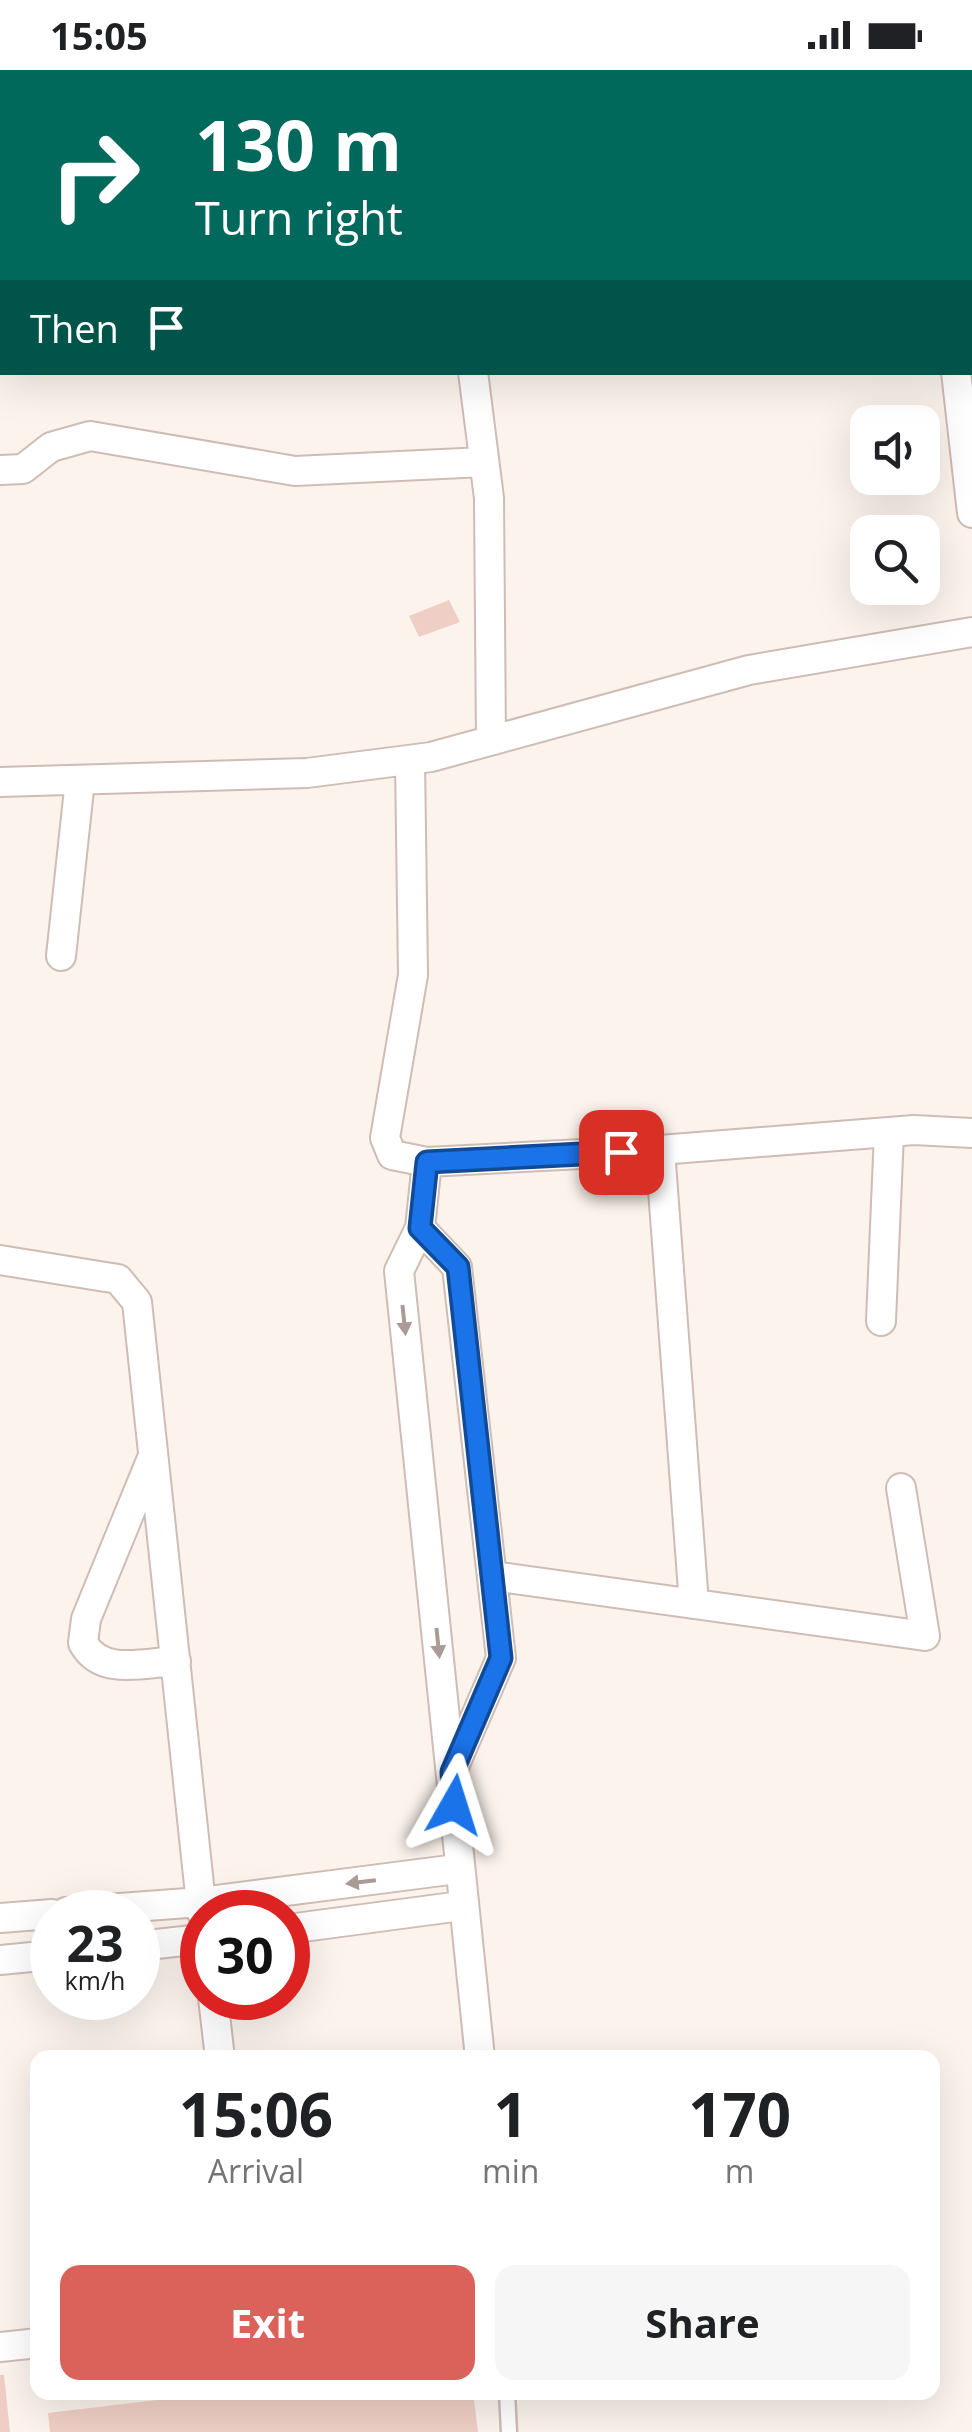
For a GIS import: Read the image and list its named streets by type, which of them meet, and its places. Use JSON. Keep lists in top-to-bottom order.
{
  "page": {
    "status": "15:05",
    "turn": ["130 m", "Turn right"],
    "then": "Then",
    "speed": "23 km/h",
    "limit": "30",
    "eta": [
      "15:06",
      "Arrival",
      "1",
      "min",
      "170",
      "m"
    ],
    "buttons": ["Exit", "Share"]
  }
}
